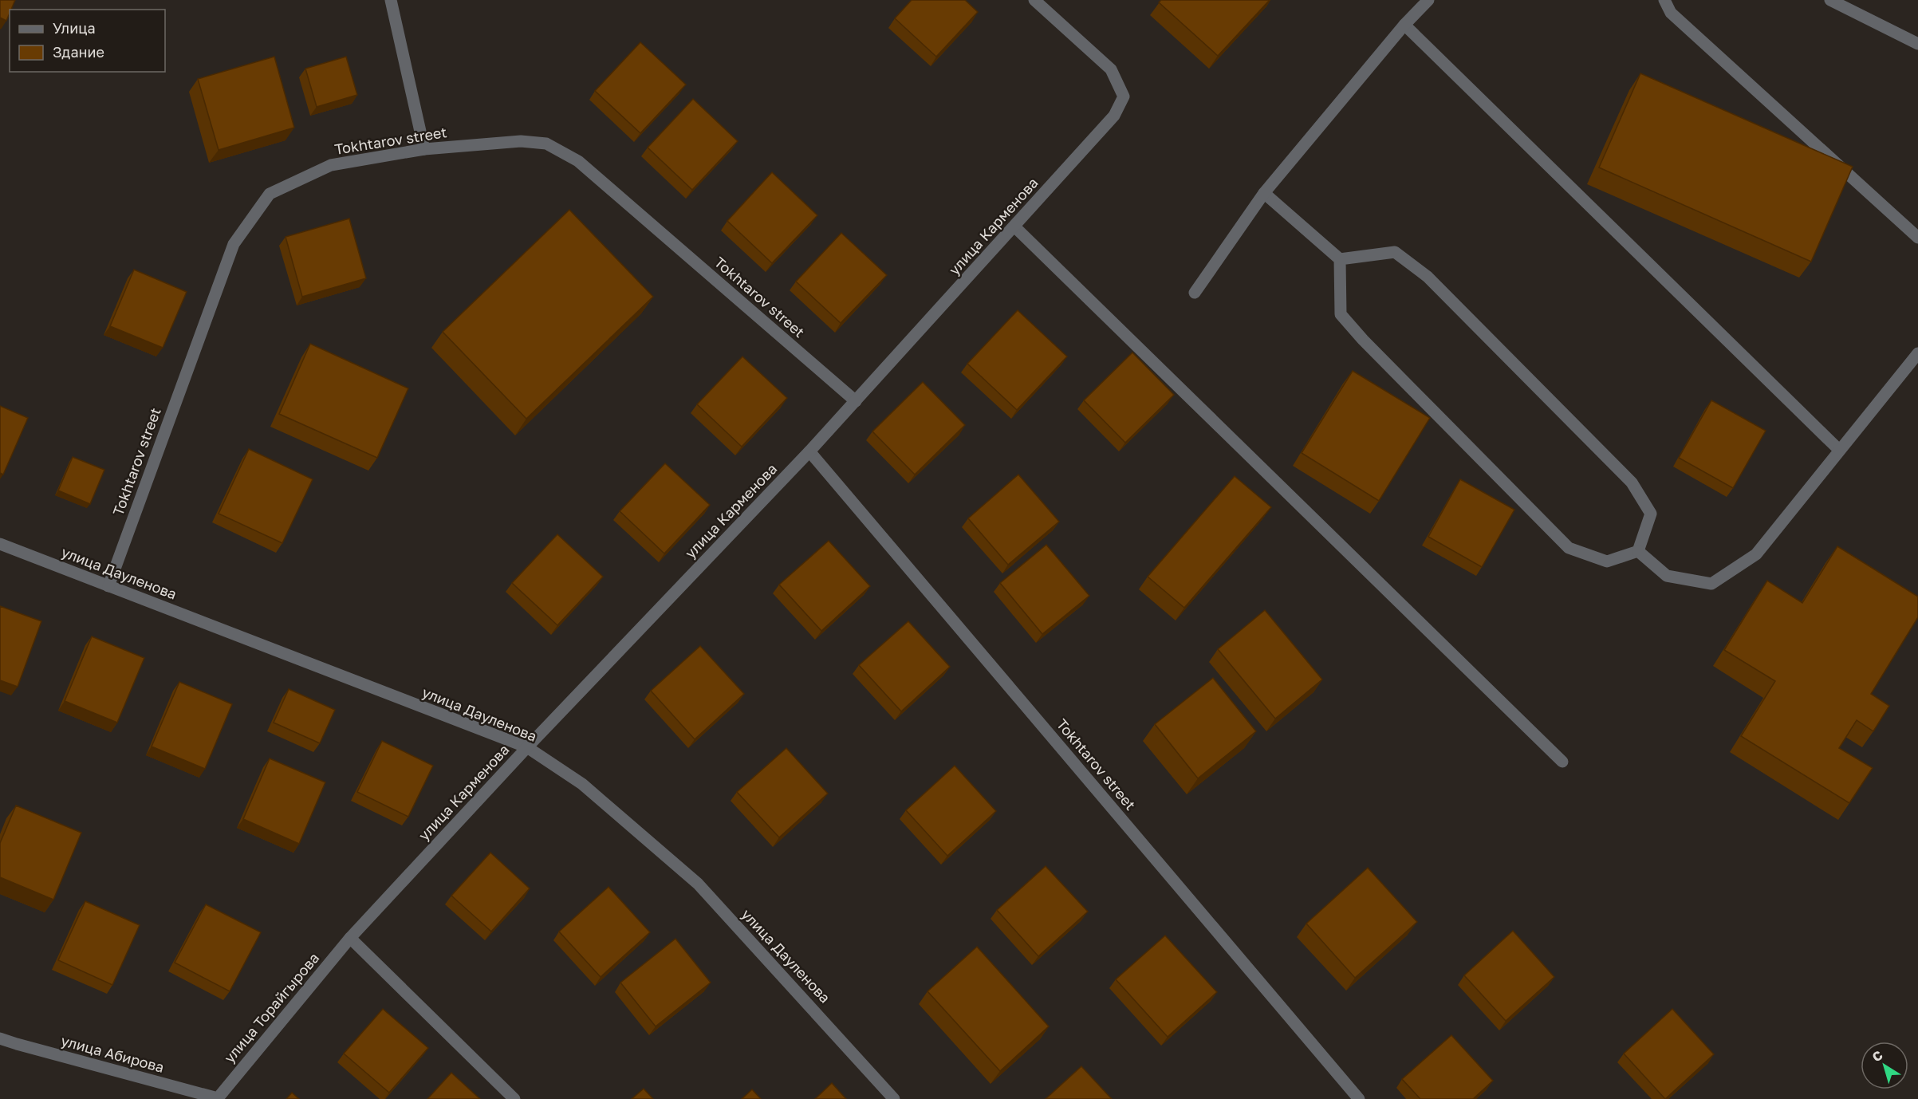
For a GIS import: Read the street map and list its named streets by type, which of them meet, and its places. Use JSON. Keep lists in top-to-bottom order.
{
  "streets": {
    "street": [
      "Tokhtarov street",
      "улица Карменова",
      "улица Дауленова",
      "улица Торайгырова",
      "улица Абирова"
    ]
  },
  "crossings": [
    ["Tokhtarov street", "улица Карменова"],
    ["Tokhtarov street", "улица Дауленова"],
    ["улица Карменова", "улица Дауленова"],
    ["улица Карменова", "улица Торайгырова"],
    ["улица Торайгырова", "улица Абирова"]
  ],
  "legend": ["Улица", "Здание"],
  "north": "top left"
}
